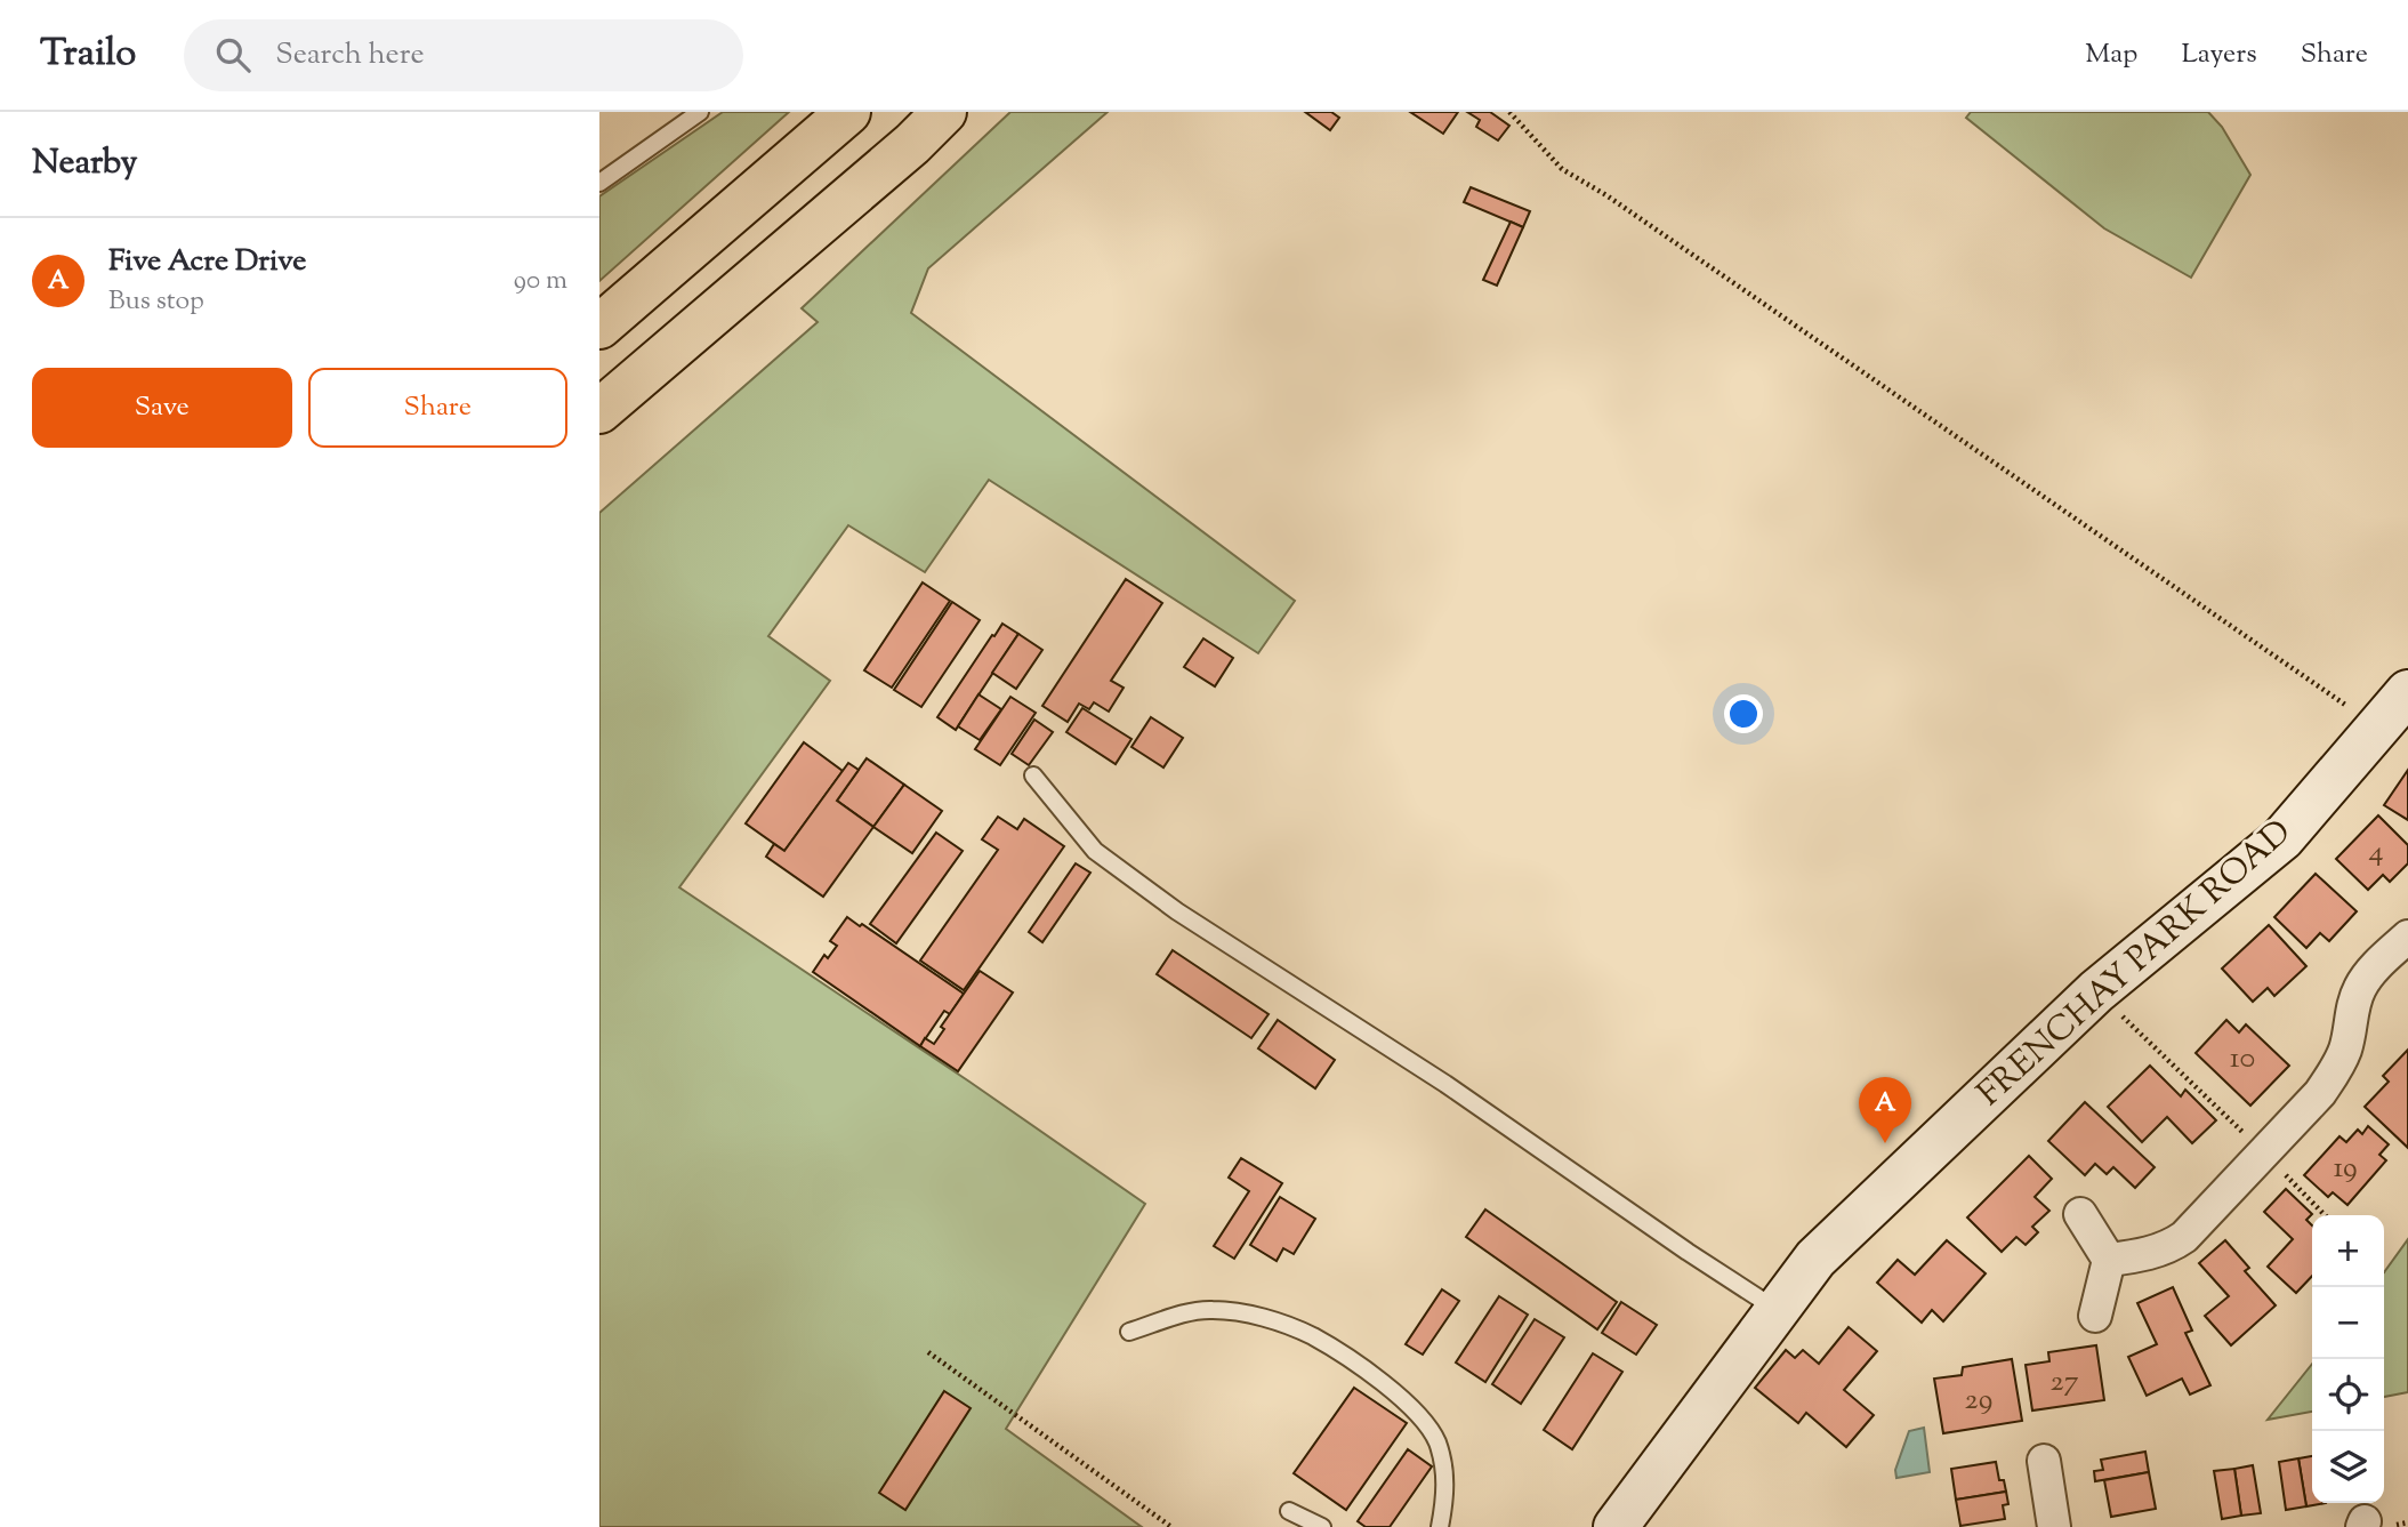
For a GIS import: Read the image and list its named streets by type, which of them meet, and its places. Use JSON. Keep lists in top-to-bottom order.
{
  "streets": {
    "main road": ["FRENCHAY PARK ROAD"]
  },
  "house_numbers": [
    "4",
    "10",
    "19",
    "27",
    "29"
  ],
  "page": {
    "header": "Trailo",
    "search": "Search here",
    "nav": ["Map", "Layers", "Share"],
    "heading": "Nearby",
    "list": [
      {
        "mark": "A",
        "name": "Five Acre Drive",
        "note": "Bus stop",
        "value": "90 m"
      }
    ],
    "buttons": ["Save", "Share"],
    "pins": "A",
    "map_buttons": ["+", "−"]
  }
}
